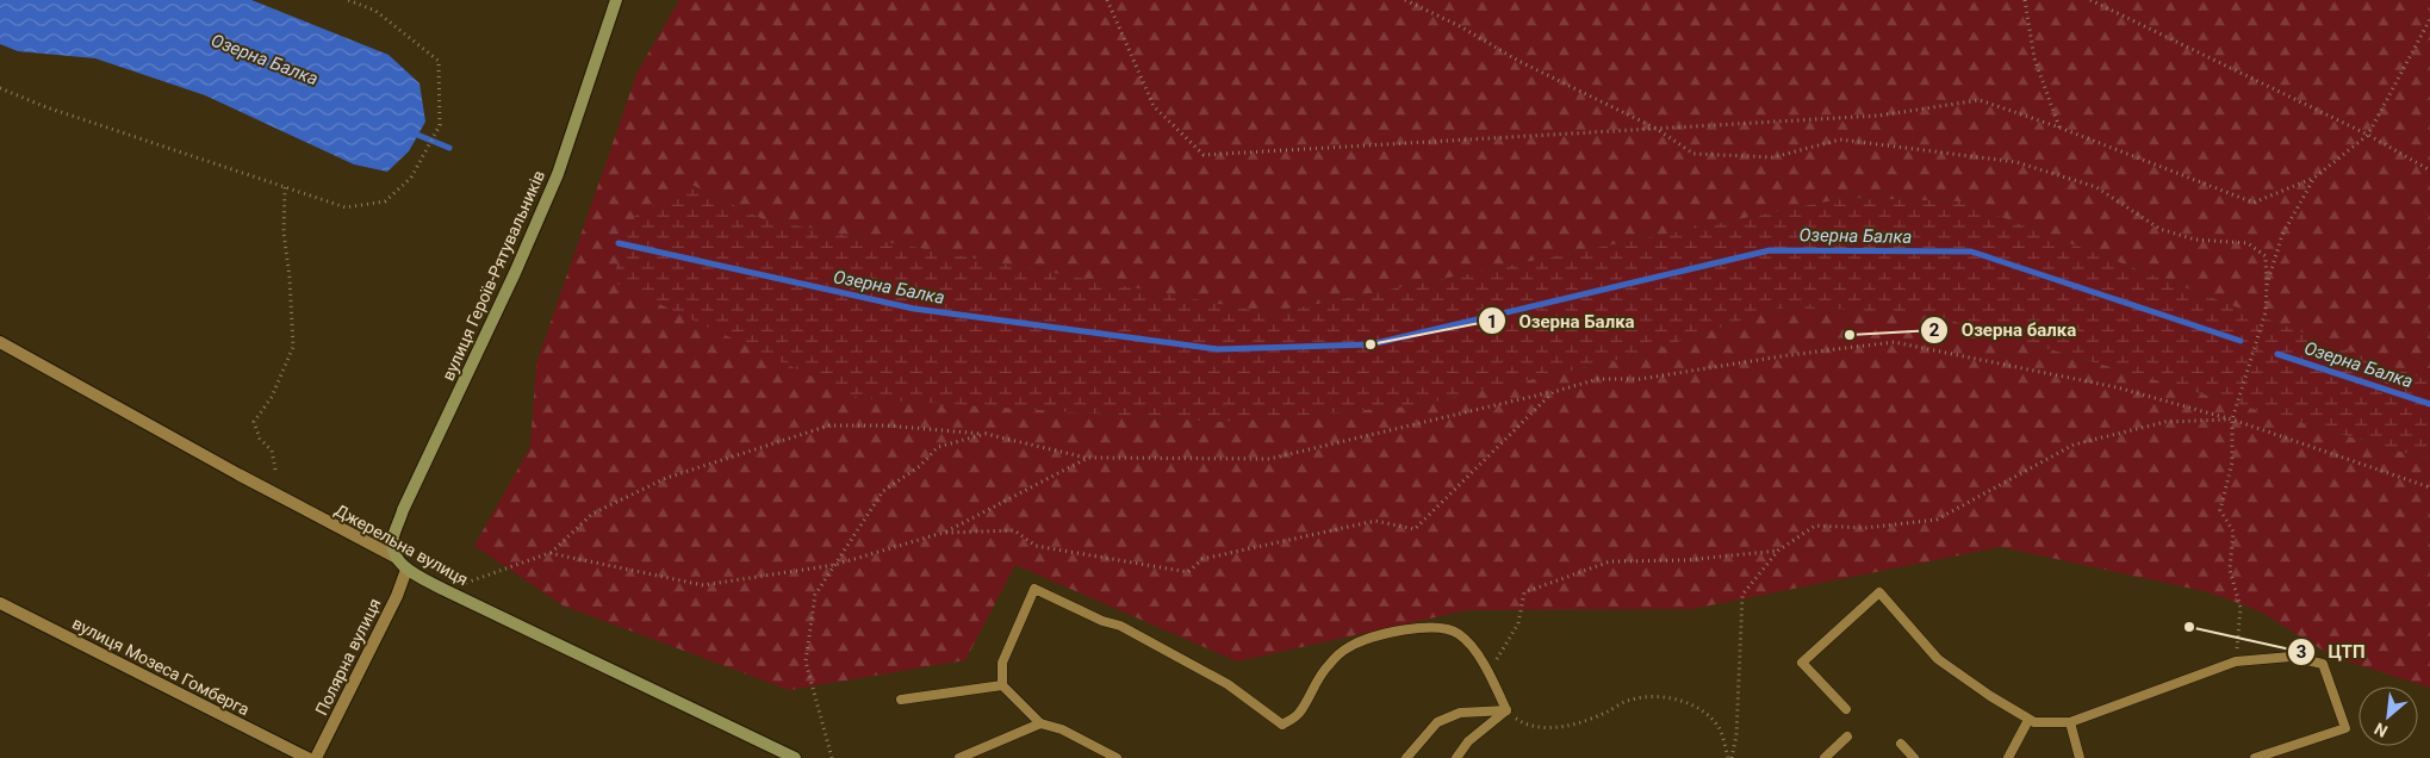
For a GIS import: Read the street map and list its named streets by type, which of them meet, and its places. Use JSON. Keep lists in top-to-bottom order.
{
  "streets": {
    "main road": ["вулиця Героїв-Рятувальників", "Джерельна вулиця"],
    "street": ["Полярна вулиця", "вулиця Мозеса Гомберга"]
  },
  "crossings": [
    ["вулиця Героїв-Рятувальників", "Джерельна вулиця"],
    ["Джерельна вулиця", "Полярна вулиця"]
  ],
  "water": ["Озерна Балка"],
  "places": ["Озерна балка", "Озерна Балка", "ЦТП"],
  "north": "bottom left"
}
